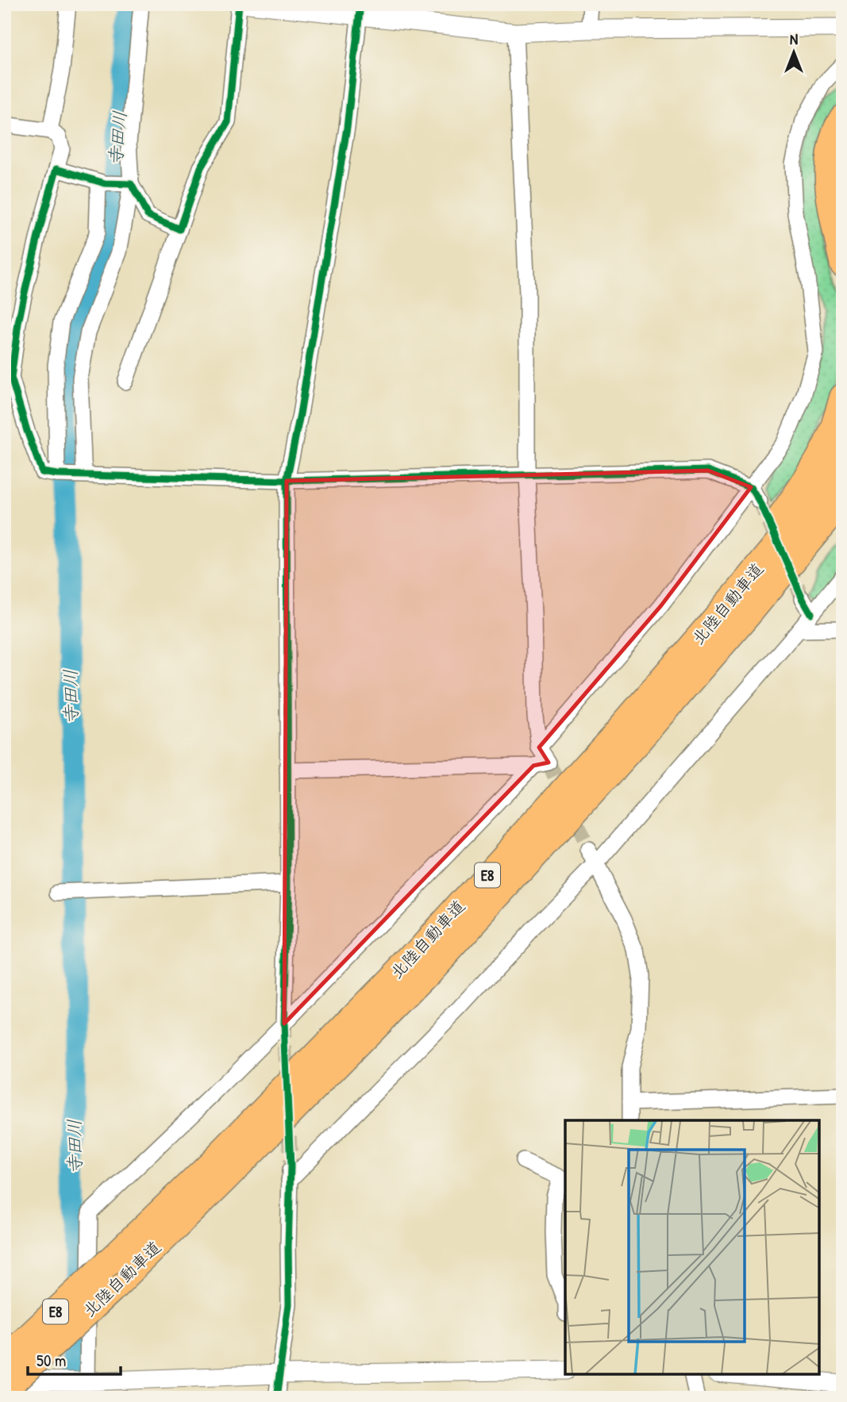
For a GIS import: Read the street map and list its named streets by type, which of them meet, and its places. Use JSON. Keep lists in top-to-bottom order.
{
  "streets": {
    "highway": ["北陸自動車道", "E8"]
  },
  "water": ["寺田川"],
  "scale_bar": "50 m",
  "north": "top"
}
